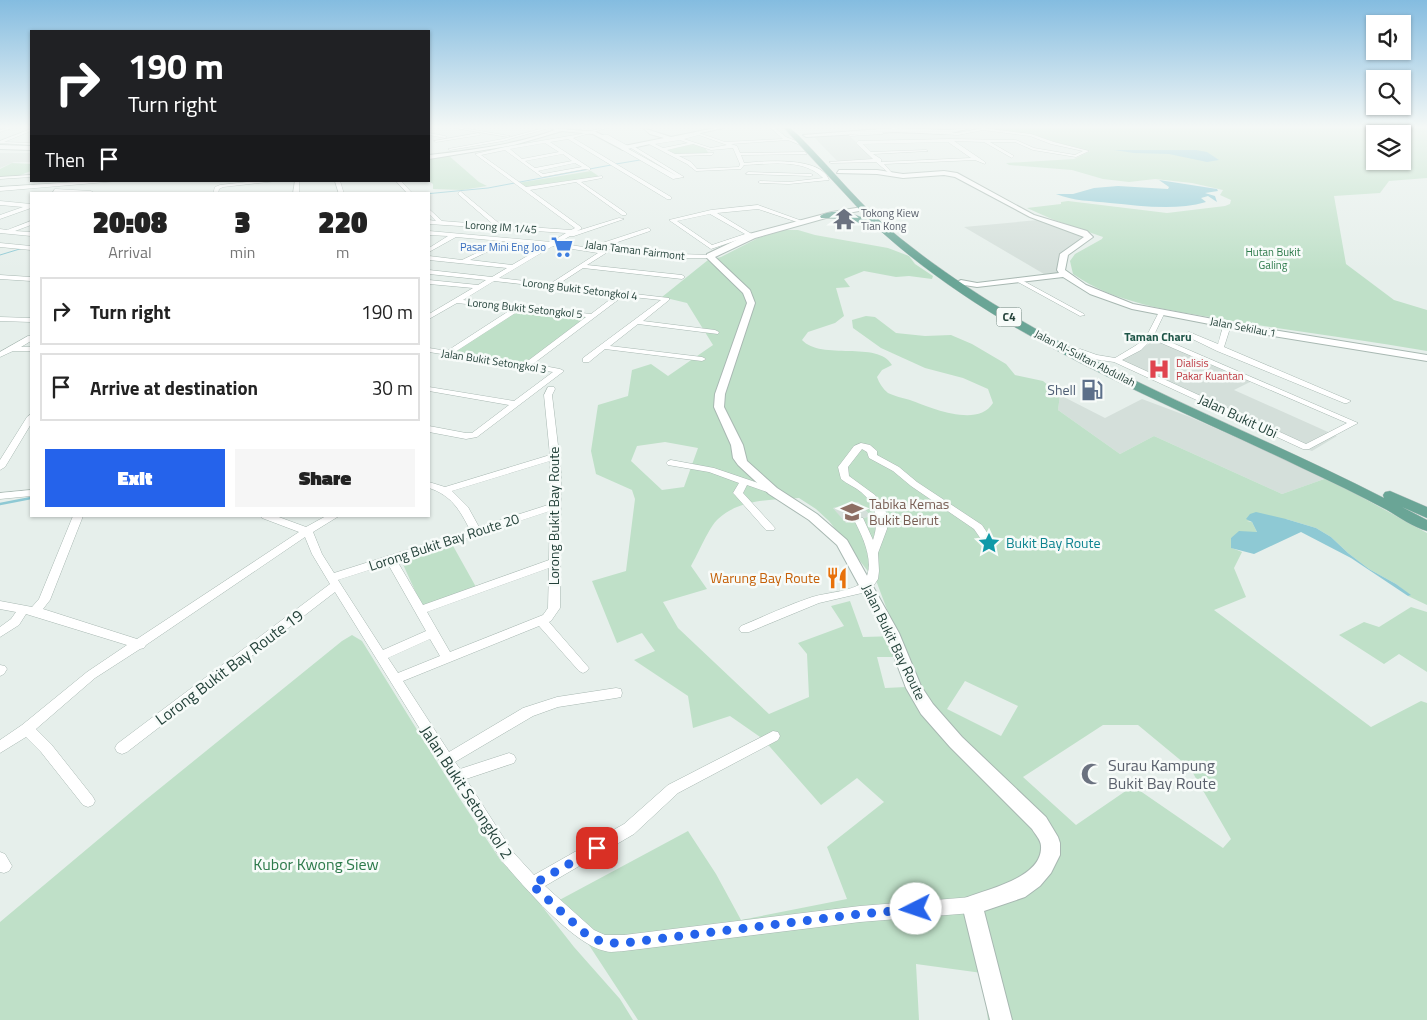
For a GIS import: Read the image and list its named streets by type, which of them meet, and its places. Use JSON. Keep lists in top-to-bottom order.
{
  "streets": {
    "main road": ["C4", "Jalan Al-Sultan Abdullah"],
    "street": [
      "Lorong IM 1/45",
      "Jalan Taman Fairmont",
      "Lorong Bukit Setongkol 4",
      "Lorong Bukit Setongkol 5",
      "Jalan Sekilau 1",
      "Jalan Bukit Setongkol 3",
      "Jalan Bukit Ubi",
      "Lorong Bukit Bay Route",
      "Lorong Bukit Bay Route 20",
      "Jalan Bukit Bay Route",
      "Lorong Bukit Bay Route 19",
      "Jalan Bukit Setongkol 2"
    ]
  },
  "crossings": [
    ["Jalan Taman Fairmont", "Jalan Bukit Bay Route"],
    ["Jalan Al-Sultan Abdullah", "Jalan Bukit Ubi"],
    ["Lorong Bukit Bay Route", "Lorong Bukit Bay Route 20"],
    ["Lorong Bukit Bay Route 20", "Lorong Bukit Bay Route 19"],
    ["Lorong Bukit Bay Route 20", "Jalan Bukit Setongkol 2"],
    ["Jalan Bukit Bay Route", "Jalan Bukit Setongkol 2"],
    ["Lorong Bukit Bay Route 19", "Jalan Bukit Setongkol 2"]
  ],
  "districts": ["Taman Charu"],
  "parks": ["Hutan Bukit Galing", "Kubor Kwong Siew"],
  "places": {
    "temple": ["Tokong Kiew Tian Kong"],
    "supermarket": ["Pasar Mini Eng Joo"],
    "hospital": ["Dialisis Pakar Kuantan"],
    "fuel station": ["Shell"],
    "school or university": ["Tabika Kemas Bukit Beirut"],
    "place": ["Bukit Bay Route"],
    "restaurant": ["Warung Bay Route"],
    "mosque": ["Surau Kampung Bukit Bay Route"]
  },
  "page": {
    "turn": ["190 m", "Turn right"],
    "then": "Then",
    "eta": [
      "20:08",
      "Arrival",
      "3",
      "min",
      "220",
      "m"
    ],
    "list": [
      {
        "name": "Turn right",
        "value": "190 m"
      },
      {
        "name": "Arrive at destination",
        "value": "30 m"
      }
    ],
    "buttons": ["Exit", "Share"]
  }
}
